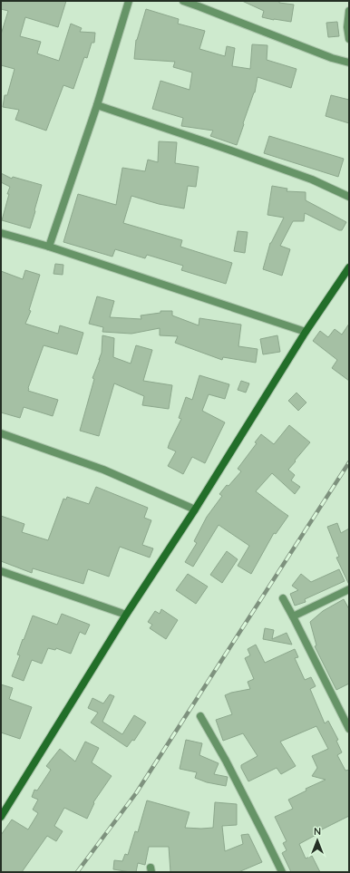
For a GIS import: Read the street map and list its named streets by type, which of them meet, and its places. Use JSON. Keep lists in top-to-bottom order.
{
  "north": "top"
}
